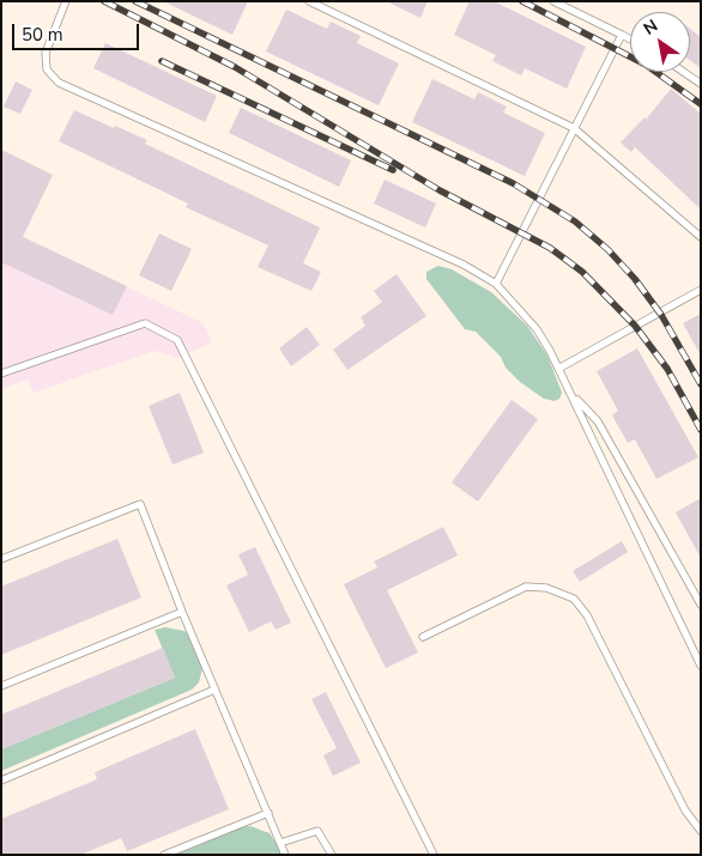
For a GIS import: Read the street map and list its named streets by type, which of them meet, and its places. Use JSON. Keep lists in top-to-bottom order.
{
  "scale_bar": "50 m",
  "north": "top left"
}
